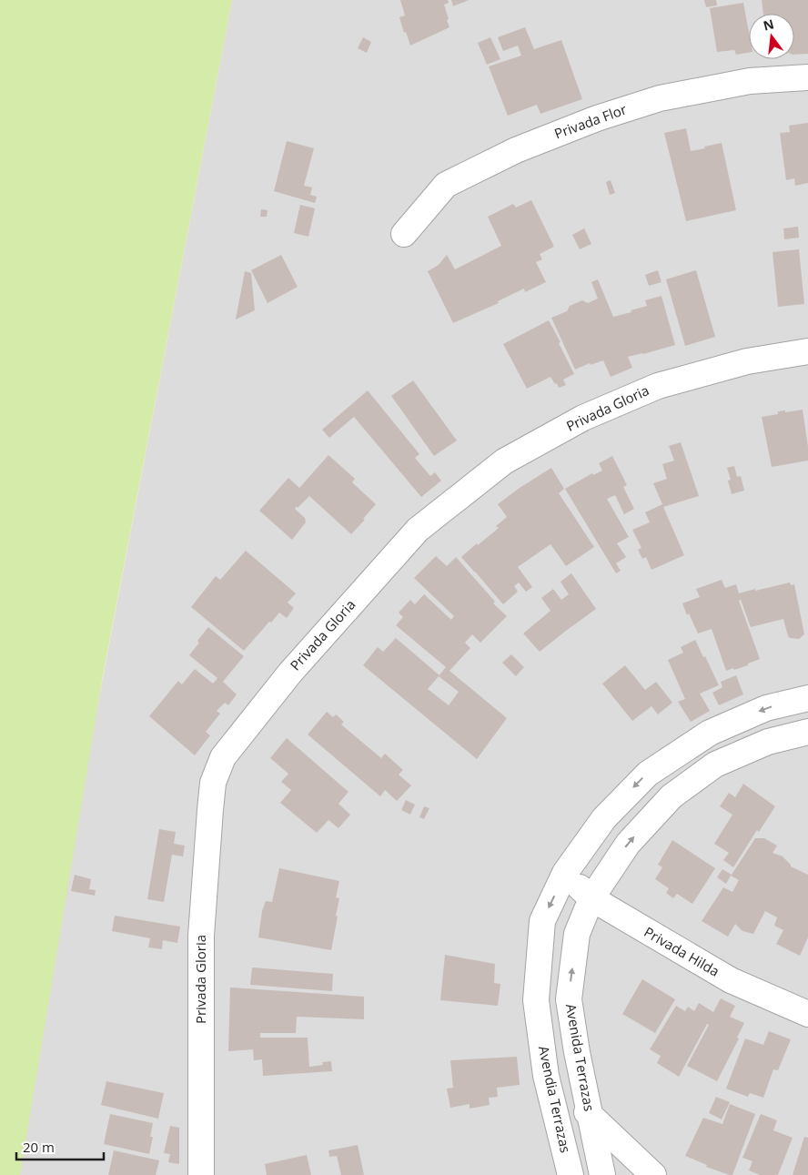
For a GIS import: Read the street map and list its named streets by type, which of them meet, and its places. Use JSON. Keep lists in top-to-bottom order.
{
  "streets": {
    "street": [
      "Privada Flor",
      "Privada Gloria",
      "Privada Hilda",
      "Avenida Terrazas",
      "Avendia Terrazas"
    ]
  },
  "crossings": [
    ["Privada Hilda", "Avenida Terrazas"],
    ["Privada Hilda", "Avendia Terrazas"]
  ],
  "one_way": ["Avenida Terrazas", "Avendia Terrazas"],
  "scale_bar": "20 m",
  "north": "top"
}
